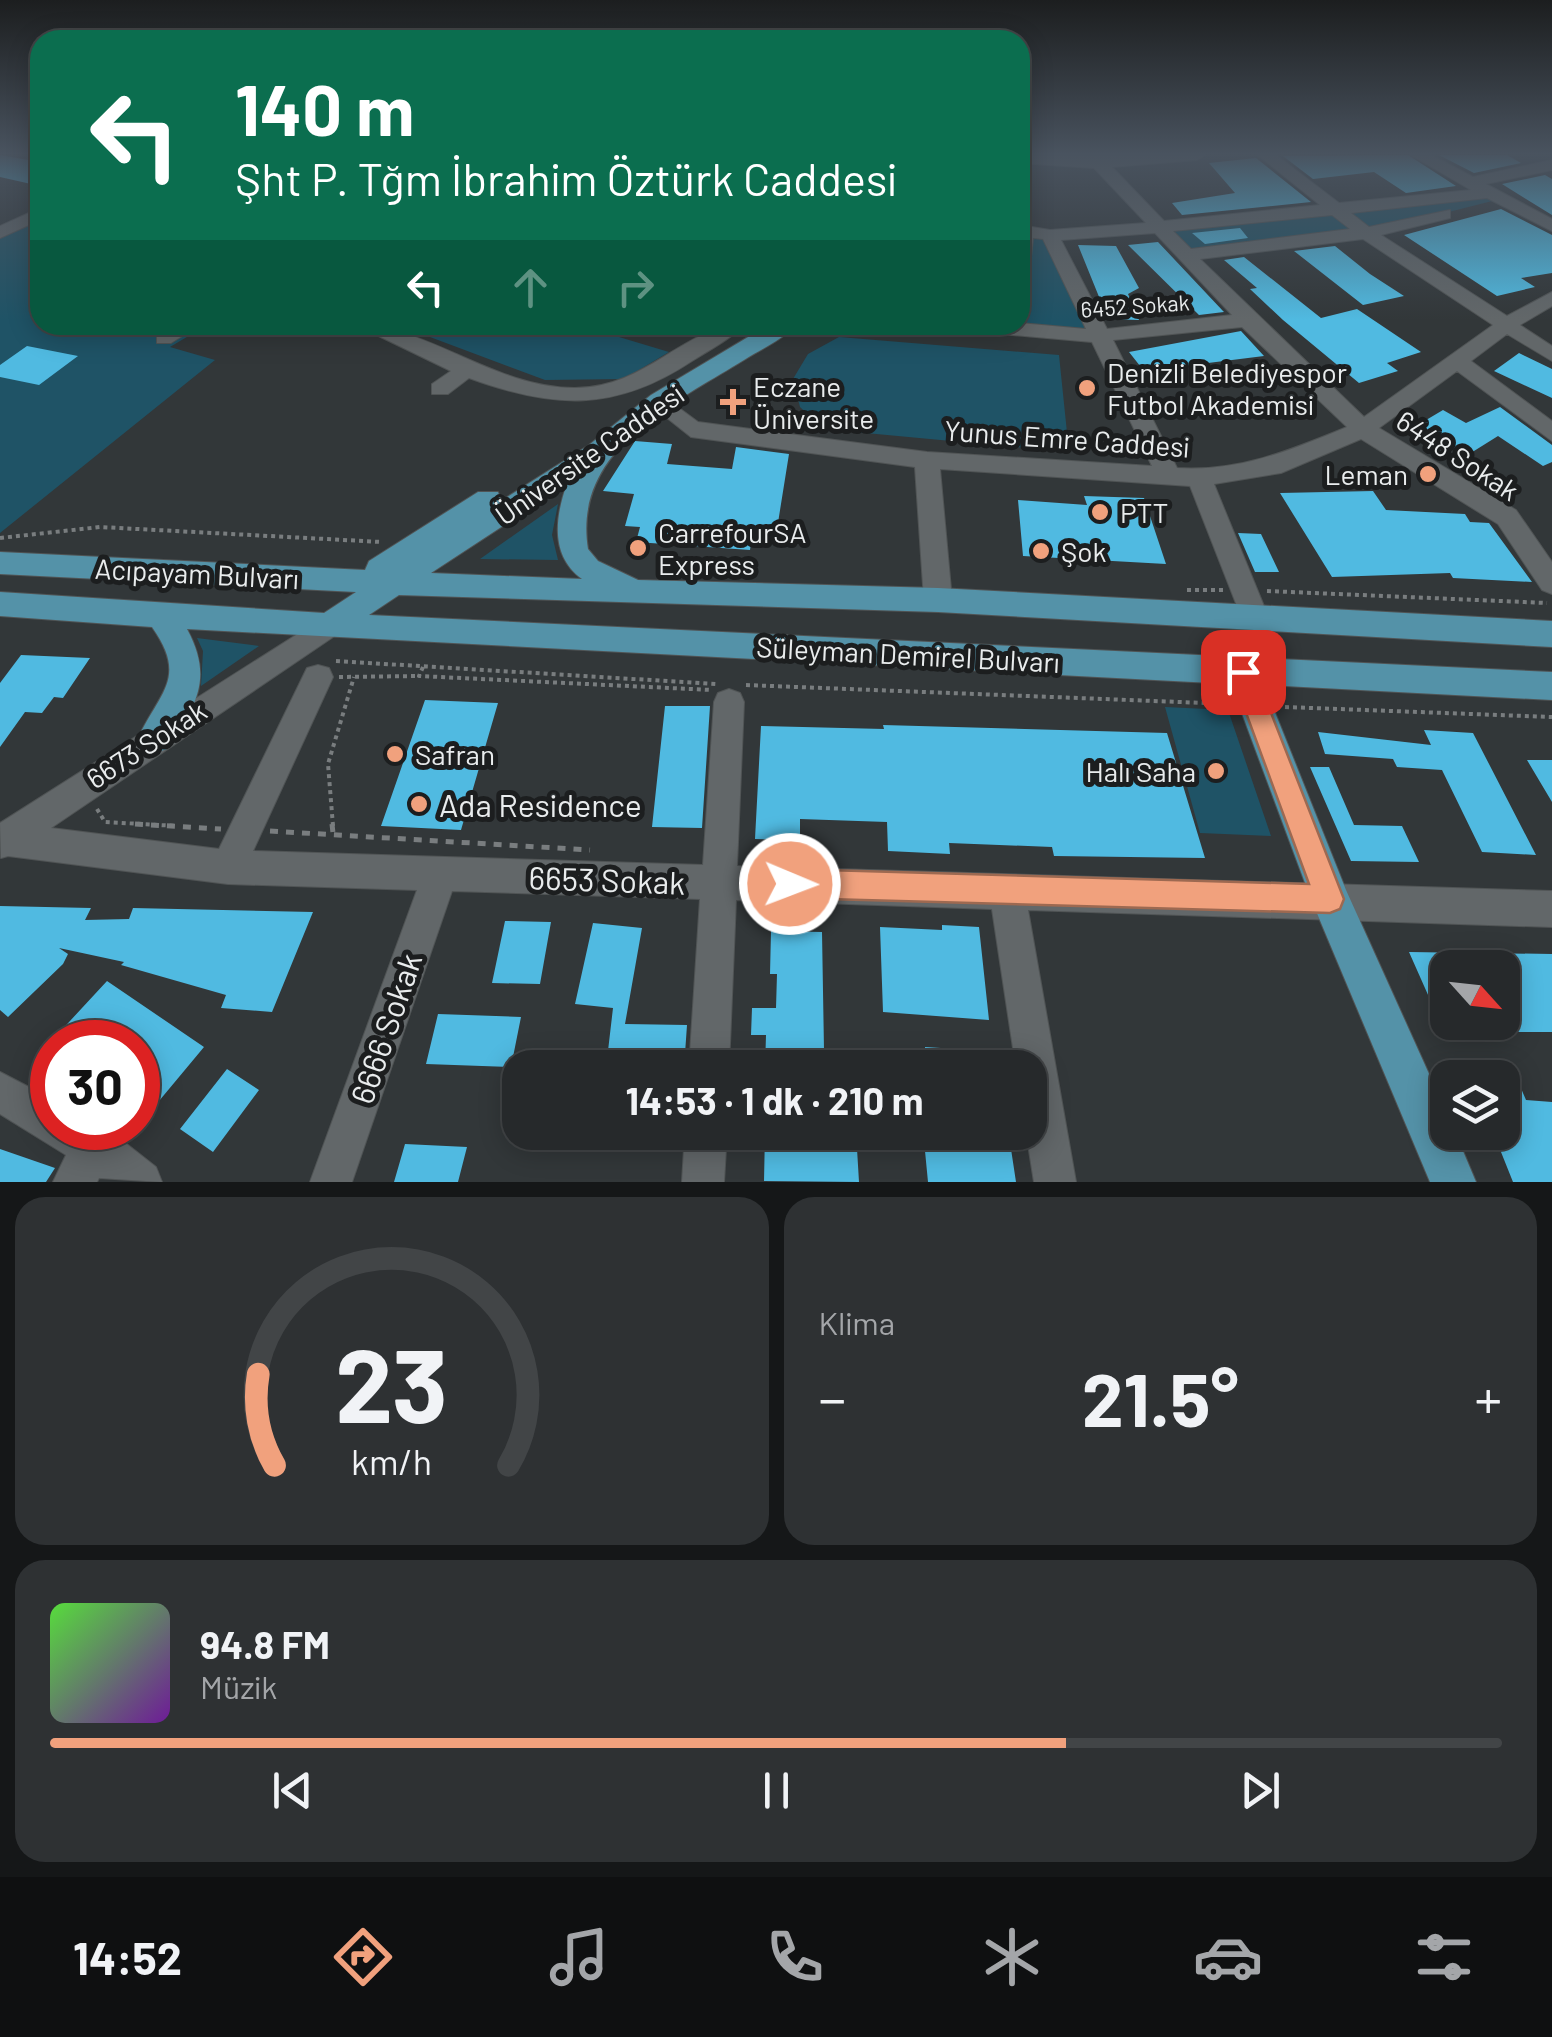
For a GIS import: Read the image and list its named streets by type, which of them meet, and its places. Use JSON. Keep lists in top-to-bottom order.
{
  "streets": {
    "main road": ["Üniversite Caddesi", "Acıpayam Bulvarı", "Süleyman Demirel Bulvarı"],
    "street": [
      "6452 Sokak",
      "Yunus Emre Caddesi",
      "6448 Sokak",
      "6673 Sokak",
      "6653 Sokak",
      "6666 Sokak"
    ]
  },
  "crossings": [
    ["6452 Sokak", "6448 Sokak"],
    ["Yunus Emre Caddesi", "Üniversite Caddesi"],
    ["Yunus Emre Caddesi", "6448 Sokak"],
    ["Üniversite Caddesi", "Acıpayam Bulvarı"],
    ["Üniversite Caddesi", "Süleyman Demirel Bulvarı"],
    ["Üniversite Caddesi", "6673 Sokak"],
    ["Acıpayam Bulvarı", "Süleyman Demirel Bulvarı"],
    ["Süleyman Demirel Bulvarı", "6673 Sokak"],
    ["6673 Sokak", "6653 Sokak"],
    ["6653 Sokak", "6666 Sokak"]
  ],
  "places": {
    "other": [
      "Denizli Belediyespor Futbol Akademisi",
      "Leman",
      "PTT",
      "CarrefourSA Express",
      "Şok",
      "Safran",
      "Halı Saha",
      "Ada Residence"
    ],
    "health": ["Eczane Üniversite"]
  },
  "north": "bottom right",
  "page": {
    "turn": ["140 m", "Şht P. Tğm İbrahim Öztürk Caddesi"],
    "limit": "30",
    "trip": "14:53 · 1 dk · 210 m",
    "tile": "Klima",
    "heat": ["−", "21.5°", "+"],
    "song": ["94.8 FM", "Müzik"],
    "tabs": "14:52",
    "gauge": ["23", "km/h"]
  }
}
